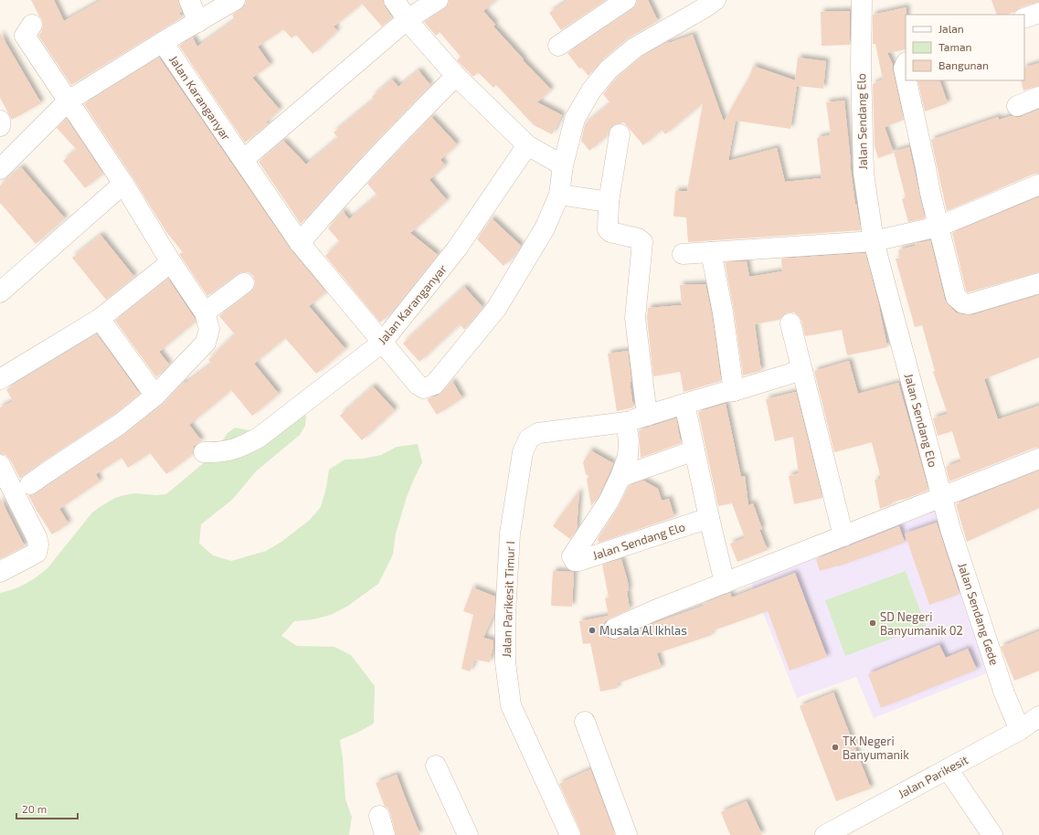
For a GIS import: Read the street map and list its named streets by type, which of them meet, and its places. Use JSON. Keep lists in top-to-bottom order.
{
  "streets": {
    "street": [
      "Jalan Karanganyar",
      "Jalan Sendang Elo",
      "Jalan Parikesit Timur I",
      "Jalan Sendang Gede",
      "Jalan Parikesit"
    ]
  },
  "crossings": [
    ["Jalan Sendang Elo", "Jalan Sendang Gede"],
    ["Jalan Sendang Gede", "Jalan Parikesit"]
  ],
  "places": ["SD Negeri Banyumanik 02", "Musala Al Ikhlas", "TK Negeri Banyumanik"],
  "legend": ["Jalan", "Taman", "Bangunan"],
  "scale_bar": "20 m"
}
